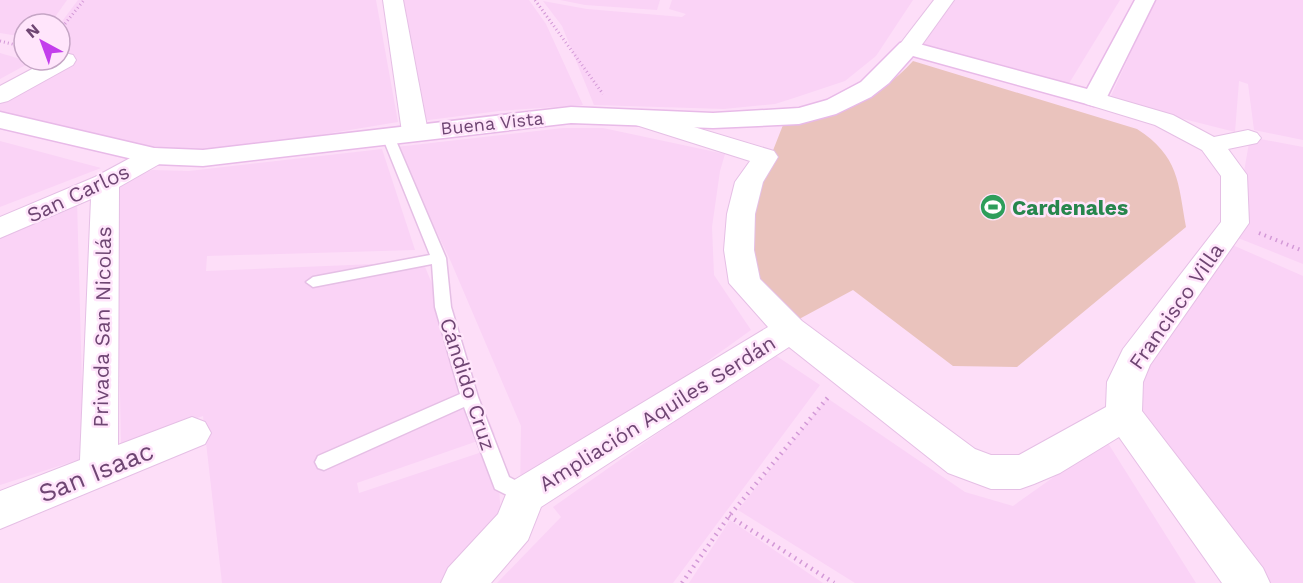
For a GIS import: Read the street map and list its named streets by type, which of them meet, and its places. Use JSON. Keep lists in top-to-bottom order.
{
  "streets": {
    "street": [
      "Buena Vista",
      "San Carlos",
      "Francisco Villa",
      "Privada San Nicolás",
      "Ampliación Aquiles Serdán",
      "San Isaac"
    ],
    "lane": ["Cándido Cruz"]
  },
  "crossings": [
    ["Buena Vista", "San Carlos"],
    ["Buena Vista", "Cándido Cruz"],
    ["San Carlos", "Privada San Nicolás"],
    ["Privada San Nicolás", "San Isaac"],
    ["Cándido Cruz", "Ampliación Aquiles Serdán"]
  ],
  "places": {
    "sports": ["Cardenales"]
  },
  "north": "top left"
}
